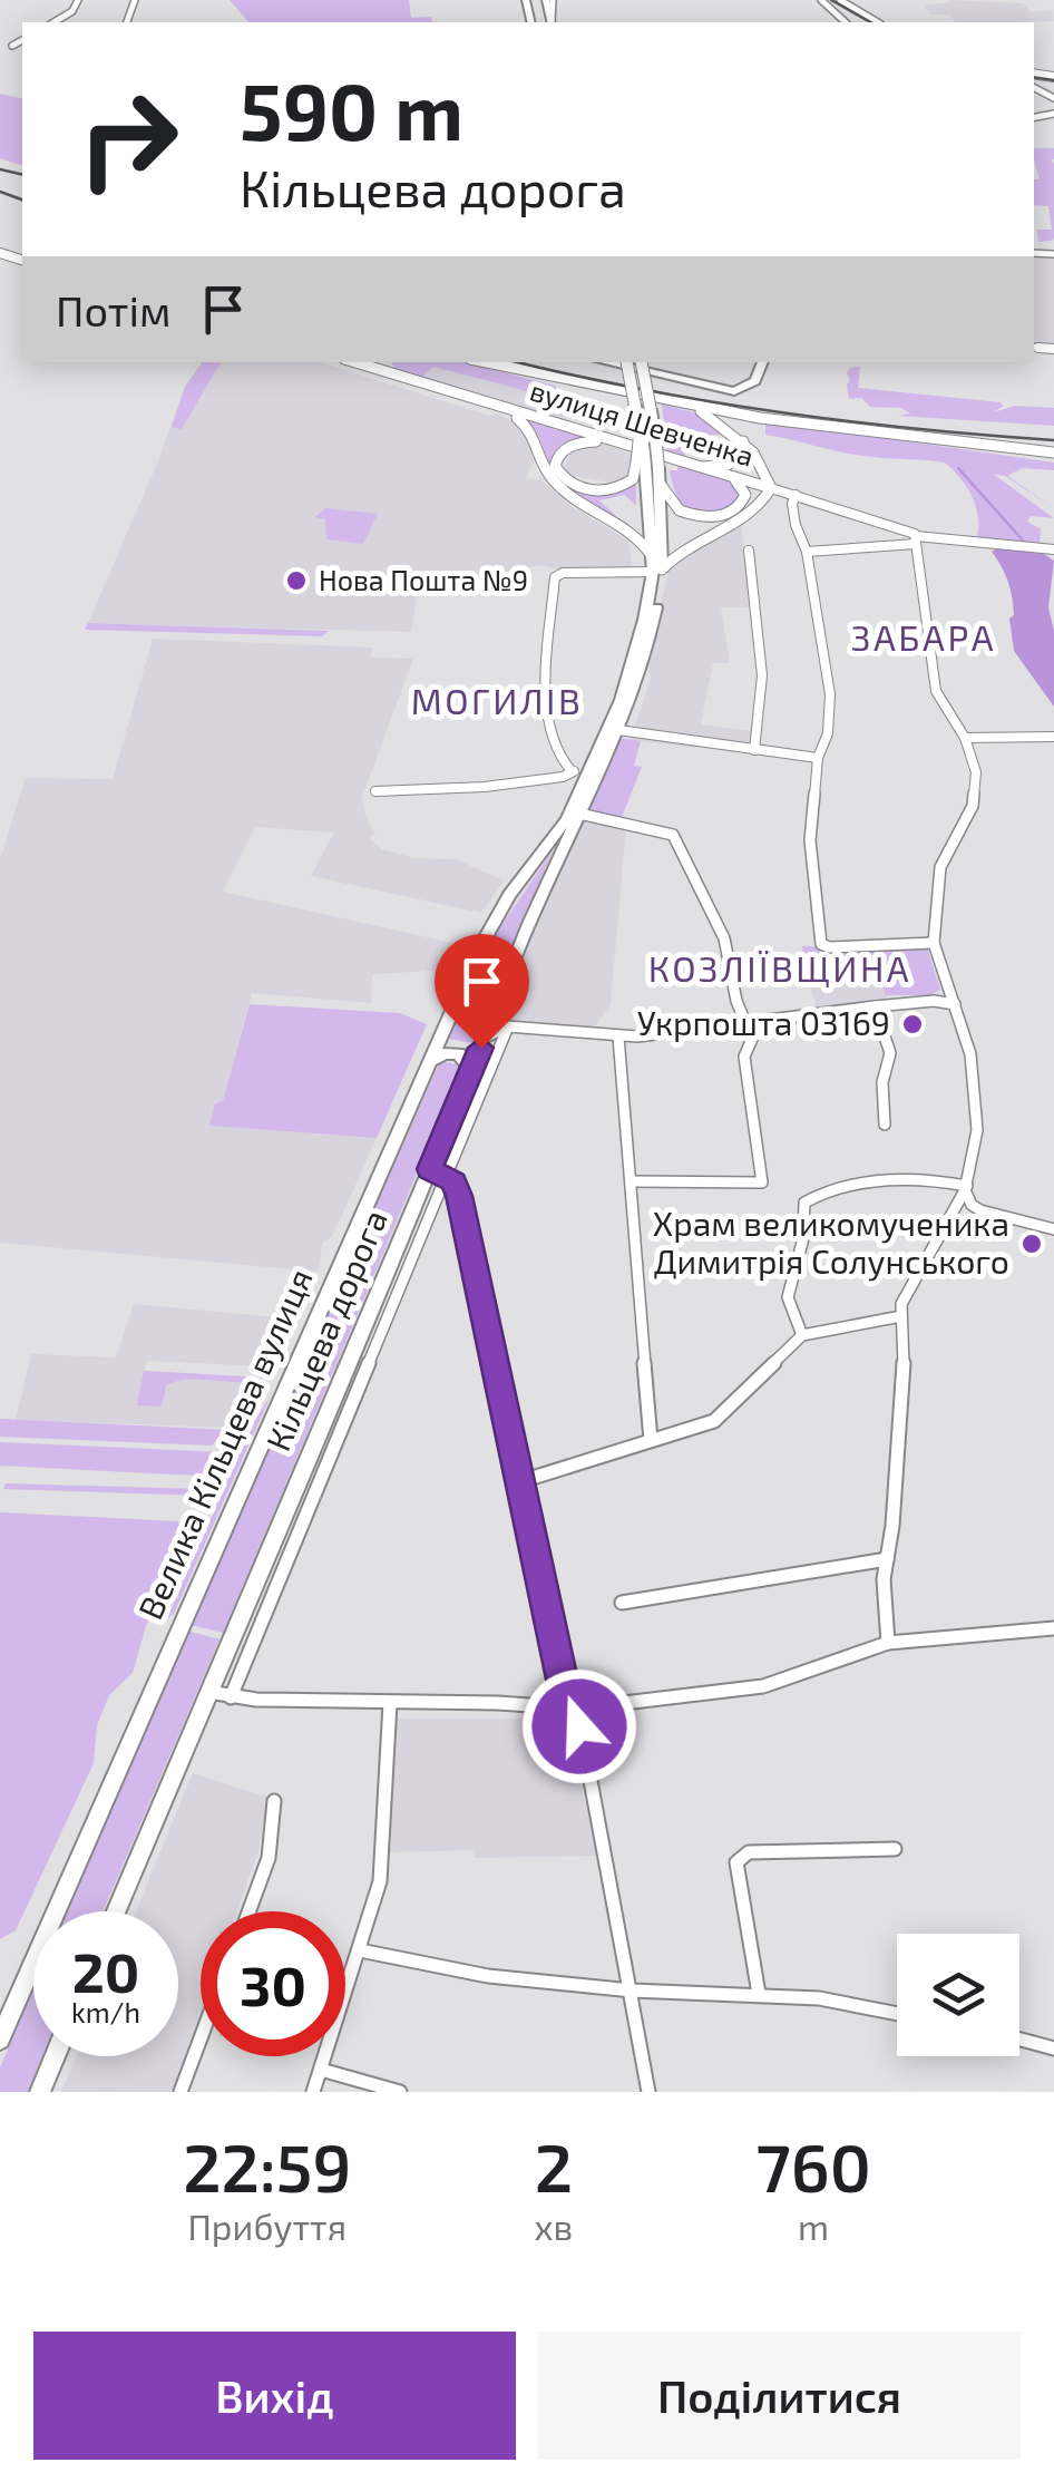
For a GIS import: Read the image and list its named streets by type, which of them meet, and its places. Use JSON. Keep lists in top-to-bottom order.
{
  "streets": {
    "highway": ["Кільцева дорога", "Велика Кільцева вулиця"],
    "main road": ["вулиця Шевченка"]
  },
  "crossings": [
    ["Кільцева дорога", "Велика Кільцева вулиця"]
  ],
  "districts": ["ЗАБАРА", "МОГИЛІВ", "КОЗЛІЇВЩИНА"],
  "places": ["Нова Пошта №9", "Укрпошта 03169", "Храм великомученика Димитрія Солунського"],
  "page": {
    "turn": ["590 m", "Кільцева дорога"],
    "then": "Потім",
    "speed": "20 km/h",
    "limit": "30",
    "eta": [
      "22:59",
      "Прибуття",
      "2",
      "хв",
      "760",
      "m"
    ],
    "buttons": ["Вихід", "Поділитися"]
  }
}
